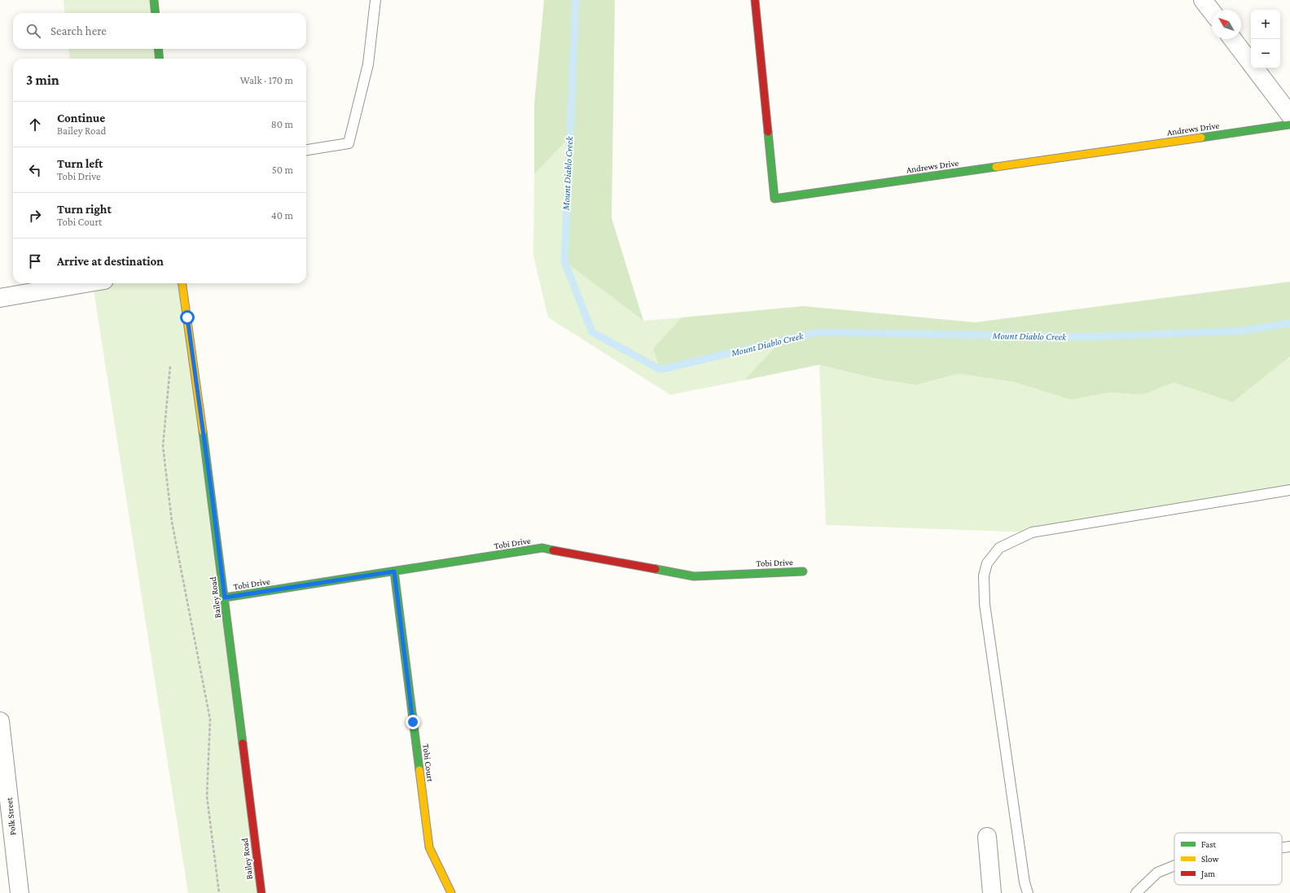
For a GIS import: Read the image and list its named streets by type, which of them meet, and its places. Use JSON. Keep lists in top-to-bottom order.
{
  "streets": {
    "street": [
      "Andrews Drive",
      "Tobi Drive",
      "Bailey Road",
      "Tobi Court",
      "Polk Street"
    ]
  },
  "crossings": [
    ["Tobi Drive", "Bailey Road"],
    ["Tobi Drive", "Tobi Court"]
  ],
  "water": ["Mount Diablo Creek"],
  "legend": ["Fast", "Slow", "Jam"],
  "north": "top left",
  "page": {
    "map_buttons": ["+", "−"],
    "search": "Search here",
    "heading": ["3 min", "Walk · 170 m"],
    "list": [
      ["Continue", "Bailey Road", "80 m"],
      ["Turn left", "Tobi Drive", "50 m"],
      ["Turn right", "Tobi Court", "40 m"],
      "Arrive at destination"
    ]
  }
}
